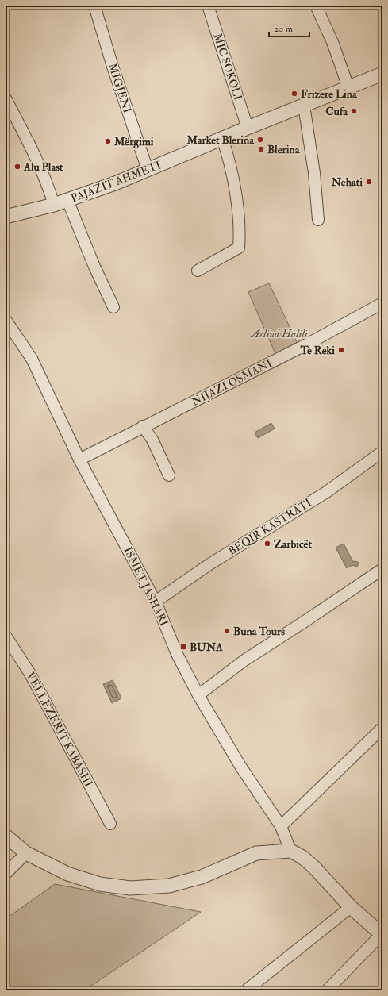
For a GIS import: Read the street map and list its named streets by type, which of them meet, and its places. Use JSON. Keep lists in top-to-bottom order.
{
  "streets": {
    "street": [
      "MIC SOKOLI",
      "MIGJENI",
      "PAJAZIT AHMETI",
      "NIJAZI OSMANI",
      "BEQIR KASTRATI",
      "ISMET JASHARI",
      "VËLLEZËRIT KABASHI"
    ]
  },
  "crossings": [
    ["MIC SOKOLI", "PAJAZIT AHMETI"],
    ["MIGJENI", "PAJAZIT AHMETI"],
    ["NIJAZI OSMANI", "ISMET JASHARI"],
    ["BEQIR KASTRATI", "ISMET JASHARI"]
  ],
  "parks": ["Arlind Halili"],
  "places": {
    "other": [
      "Frizere Lina",
      "Cufa",
      "Market Blerina",
      "Mërgimi",
      "Blerina",
      "Alu Plast",
      "Nehati",
      "Te Reki",
      "Zarbicët",
      "Buna Tours"
    ],
    "transit": ["BUNA"]
  },
  "scale_bar": "20 m"
}
